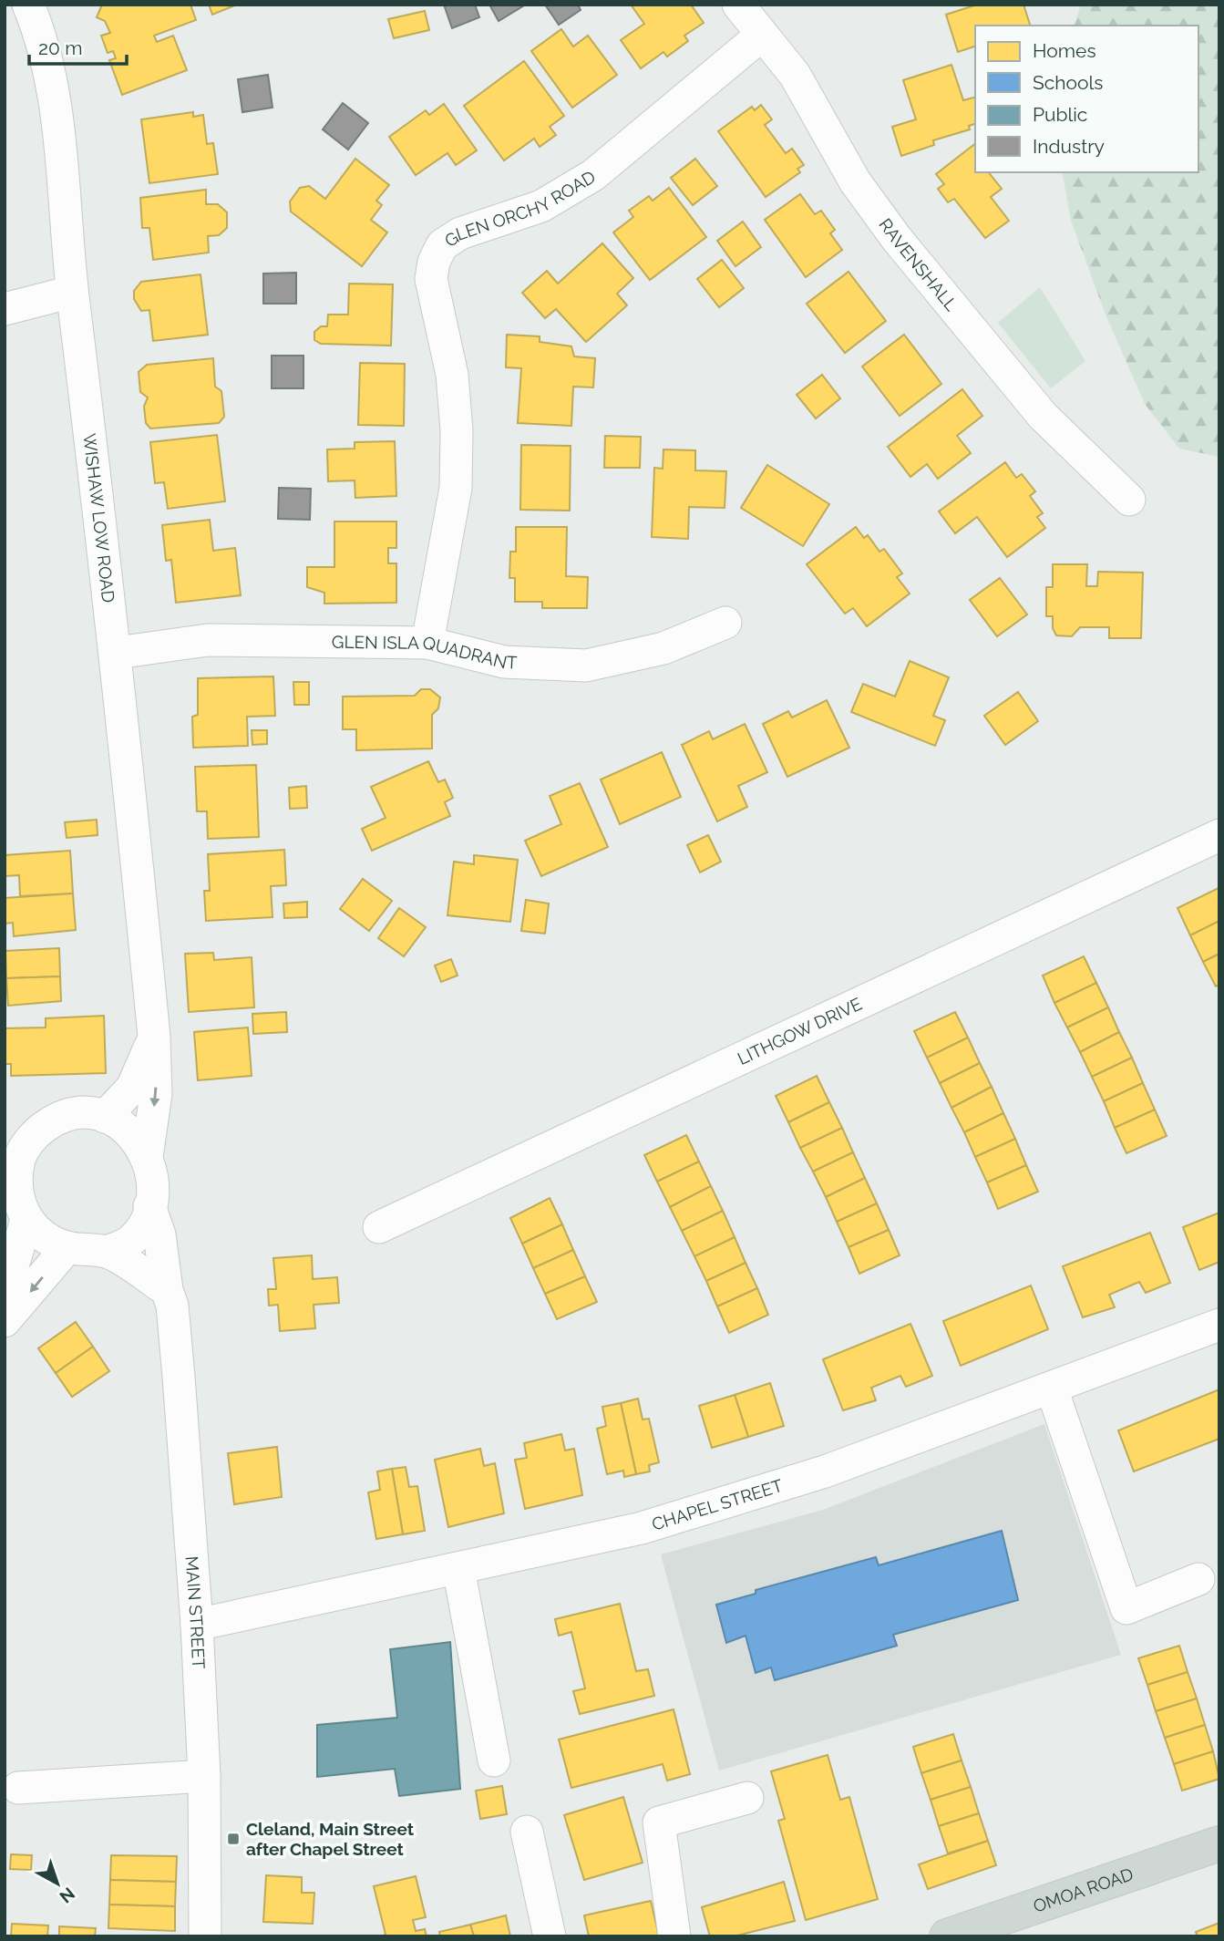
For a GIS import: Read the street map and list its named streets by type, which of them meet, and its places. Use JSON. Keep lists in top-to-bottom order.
{
  "streets": {
    "main road": ["OMOA ROAD"],
    "street": [
      "GLEN ORCHY ROAD",
      "RAVENSHALL",
      "WISHAW LOW ROAD",
      "GLEN ISLA QUADRANT",
      "LITHGOW DRIVE",
      "CHAPEL STREET",
      "MAIN STREET"
    ]
  },
  "crossings": [
    ["GLEN ORCHY ROAD", "RAVENSHALL"],
    ["GLEN ORCHY ROAD", "GLEN ISLA QUADRANT"],
    ["WISHAW LOW ROAD", "GLEN ISLA QUADRANT"],
    ["WISHAW LOW ROAD", "MAIN STREET"],
    ["CHAPEL STREET", "MAIN STREET"]
  ],
  "places": {
    "transit": ["Cleland, Main Street after Chapel Street"]
  },
  "legend": [
    "Homes",
    "Schools",
    "Public",
    "Industry"
  ],
  "scale_bar": "20 m",
  "north": "bottom right"
}
